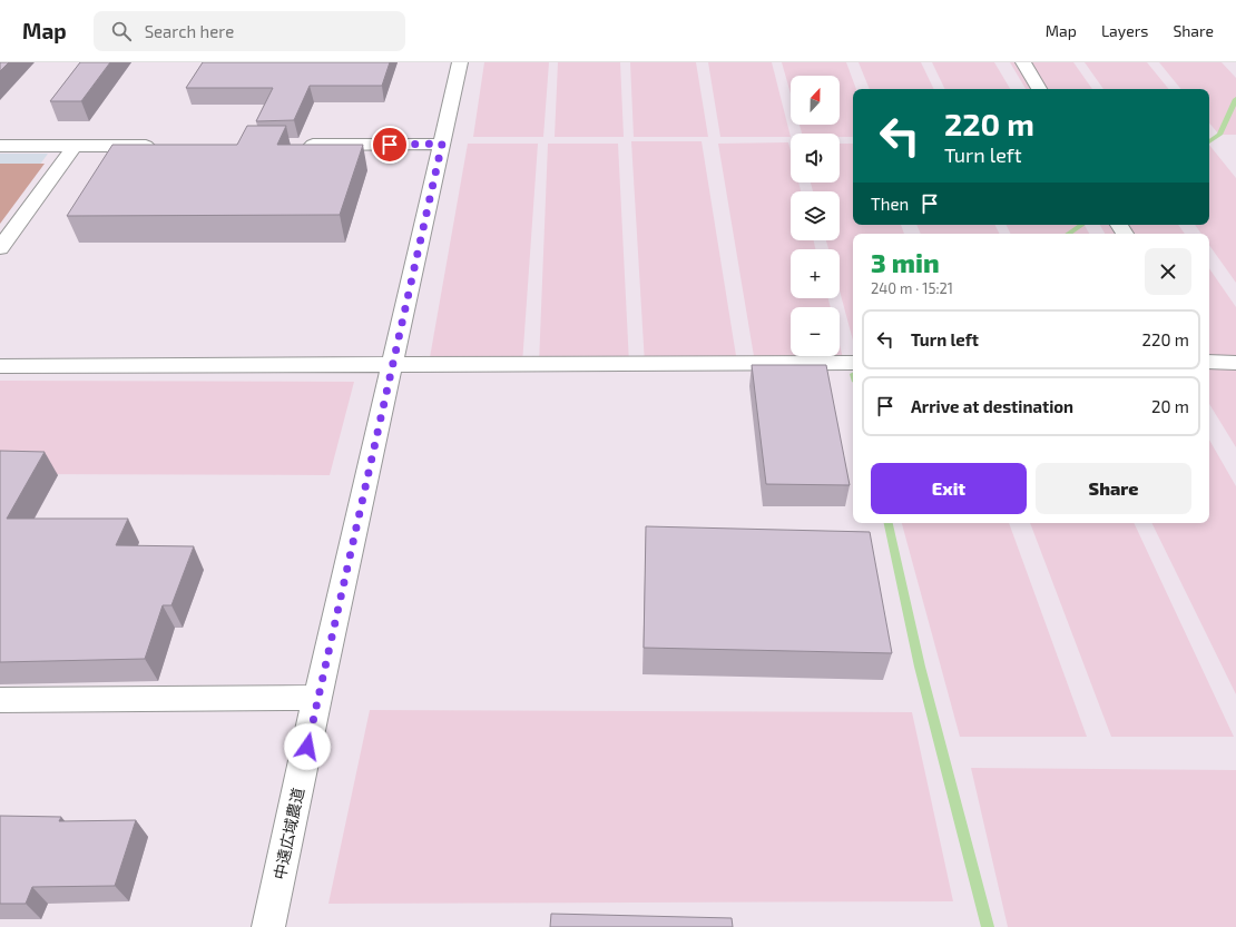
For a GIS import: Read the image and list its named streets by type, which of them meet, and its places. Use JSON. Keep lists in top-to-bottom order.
{
  "streets": {
    "street": ["中遠広域農道"]
  },
  "north": "top",
  "page": {
    "header": "Map",
    "search": "Search here",
    "nav": ["Map", "Layers", "Share"],
    "map_buttons": ["+", "−"],
    "turn": ["220 m", "Turn left"],
    "then": "Then",
    "heading": ["3 min", "240 m · 15:21"],
    "list": [
      {
        "name": "Turn left",
        "value": "220 m"
      },
      {
        "name": "Arrive at destination",
        "value": "20 m"
      }
    ],
    "buttons": ["Exit", "Share"]
  }
}
